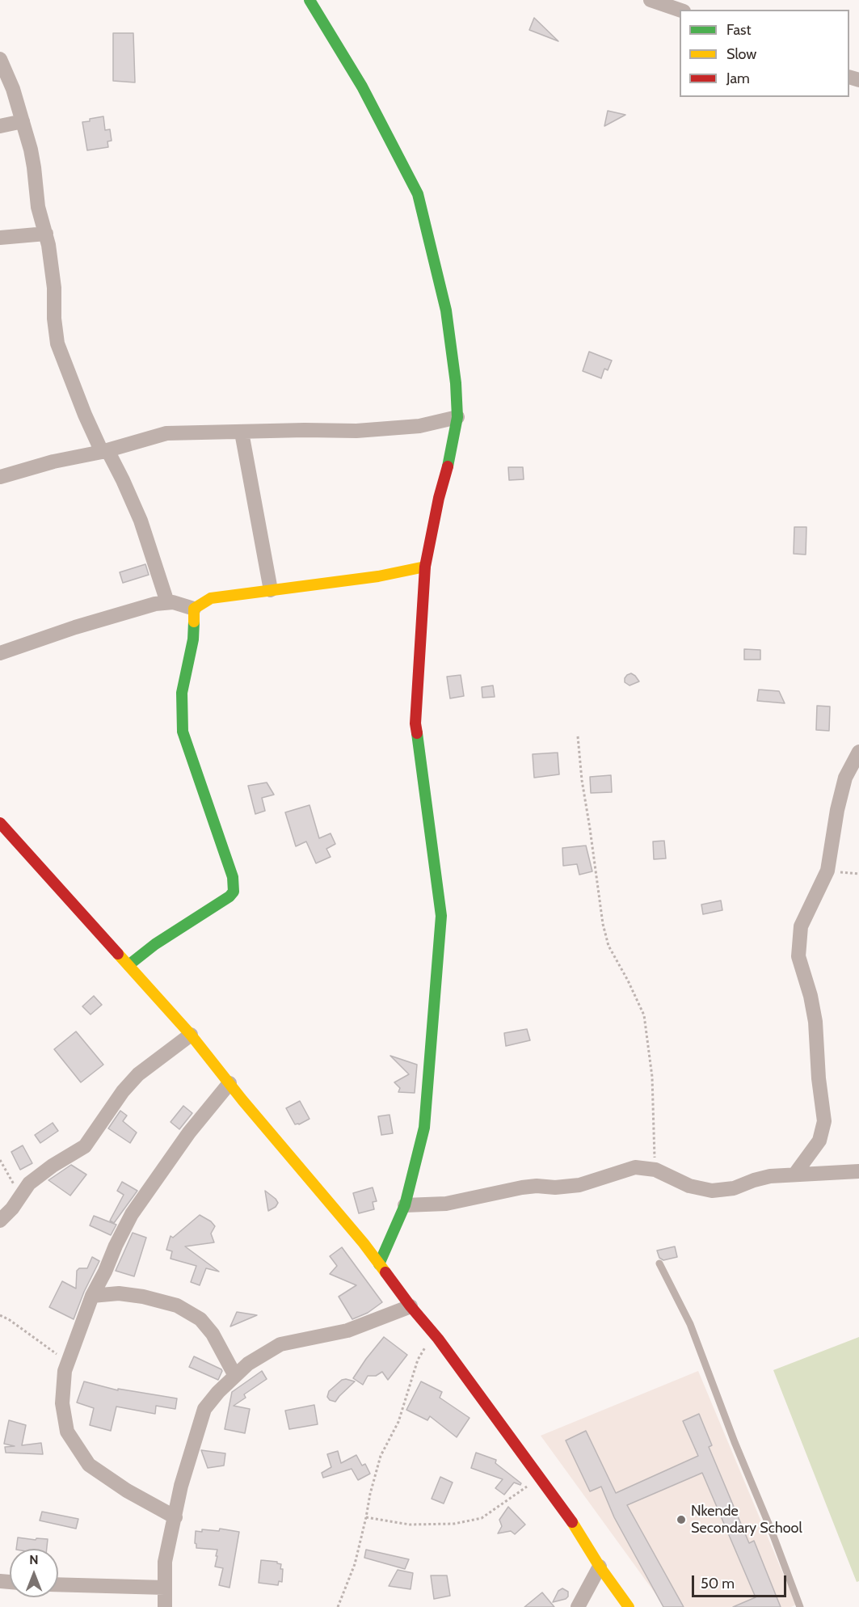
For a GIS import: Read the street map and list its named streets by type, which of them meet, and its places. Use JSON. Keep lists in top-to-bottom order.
{
  "places": ["Nkende Secondary School"],
  "legend": ["Fast", "Slow", "Jam"],
  "scale_bar": "50 m",
  "north": "top"
}
